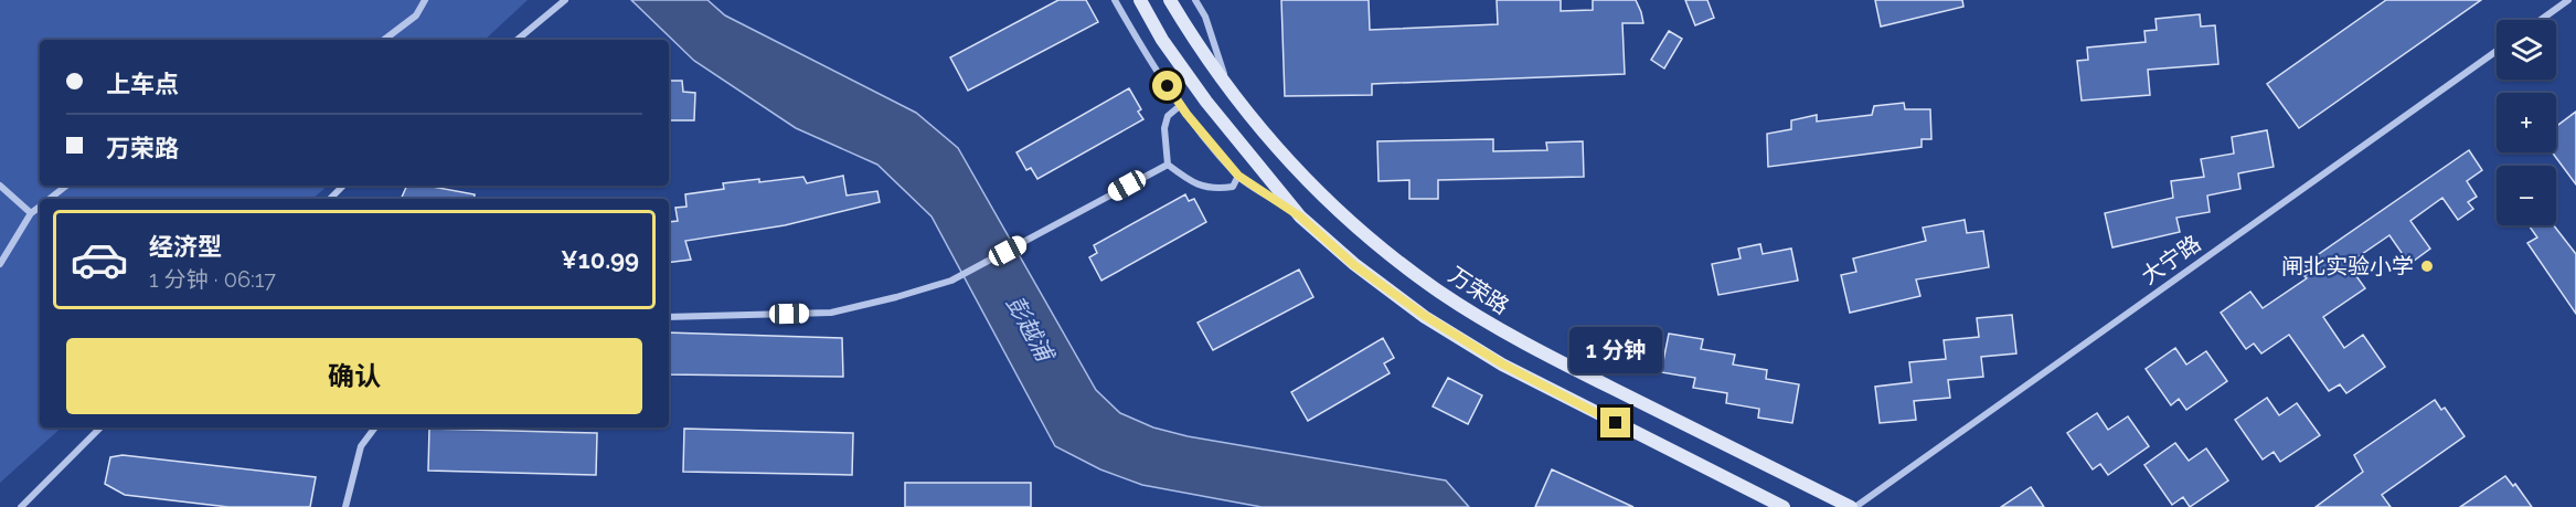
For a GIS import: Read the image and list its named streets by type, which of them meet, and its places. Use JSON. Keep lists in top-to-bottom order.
{
  "streets": {
    "main road": ["万荣路"],
    "street": ["大宁路"]
  },
  "crossings": [
    ["大宁路", "万荣路"]
  ],
  "water": ["彭越浦"],
  "places": ["闸北实验小学"],
  "page": {
    "map_buttons": ["+", "−"],
    "banner": ["上车点", "万荣路"],
    "list": [
      {
        "name": "经济型",
        "note": "1 分钟 · 06:17",
        "value": "¥10.99"
      }
    ],
    "buttons": "确认",
    "bubble": "1 分钟"
  }
}
